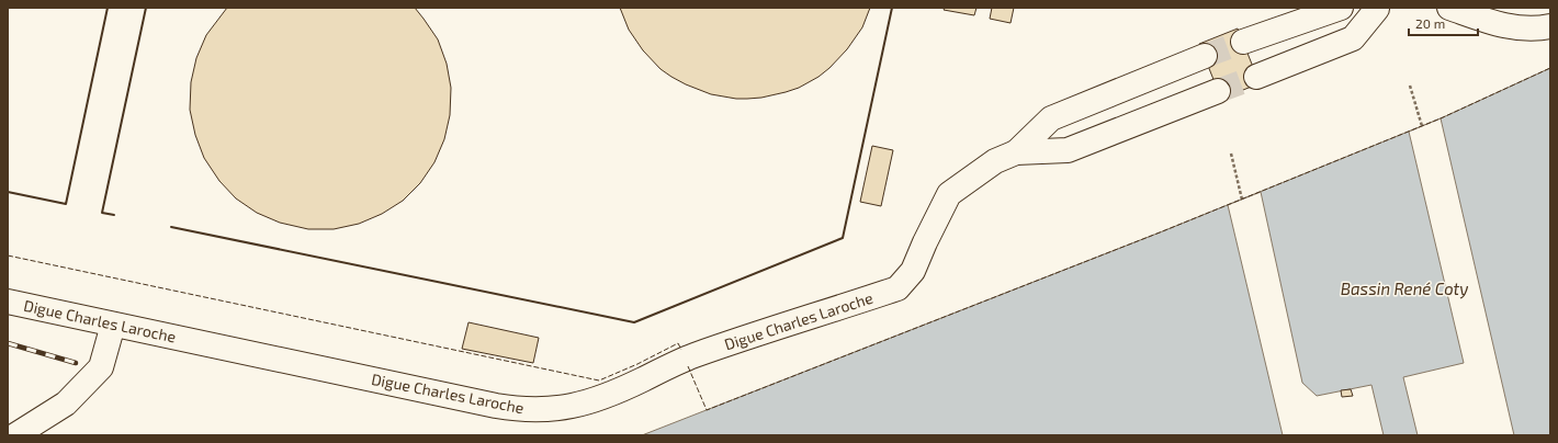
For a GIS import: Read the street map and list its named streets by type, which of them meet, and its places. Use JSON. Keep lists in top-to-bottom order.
{
  "streets": {
    "lane": ["Digue Charles Laroche"]
  },
  "water": ["Bassin René Coty"],
  "scale_bar": "20 m"
}
